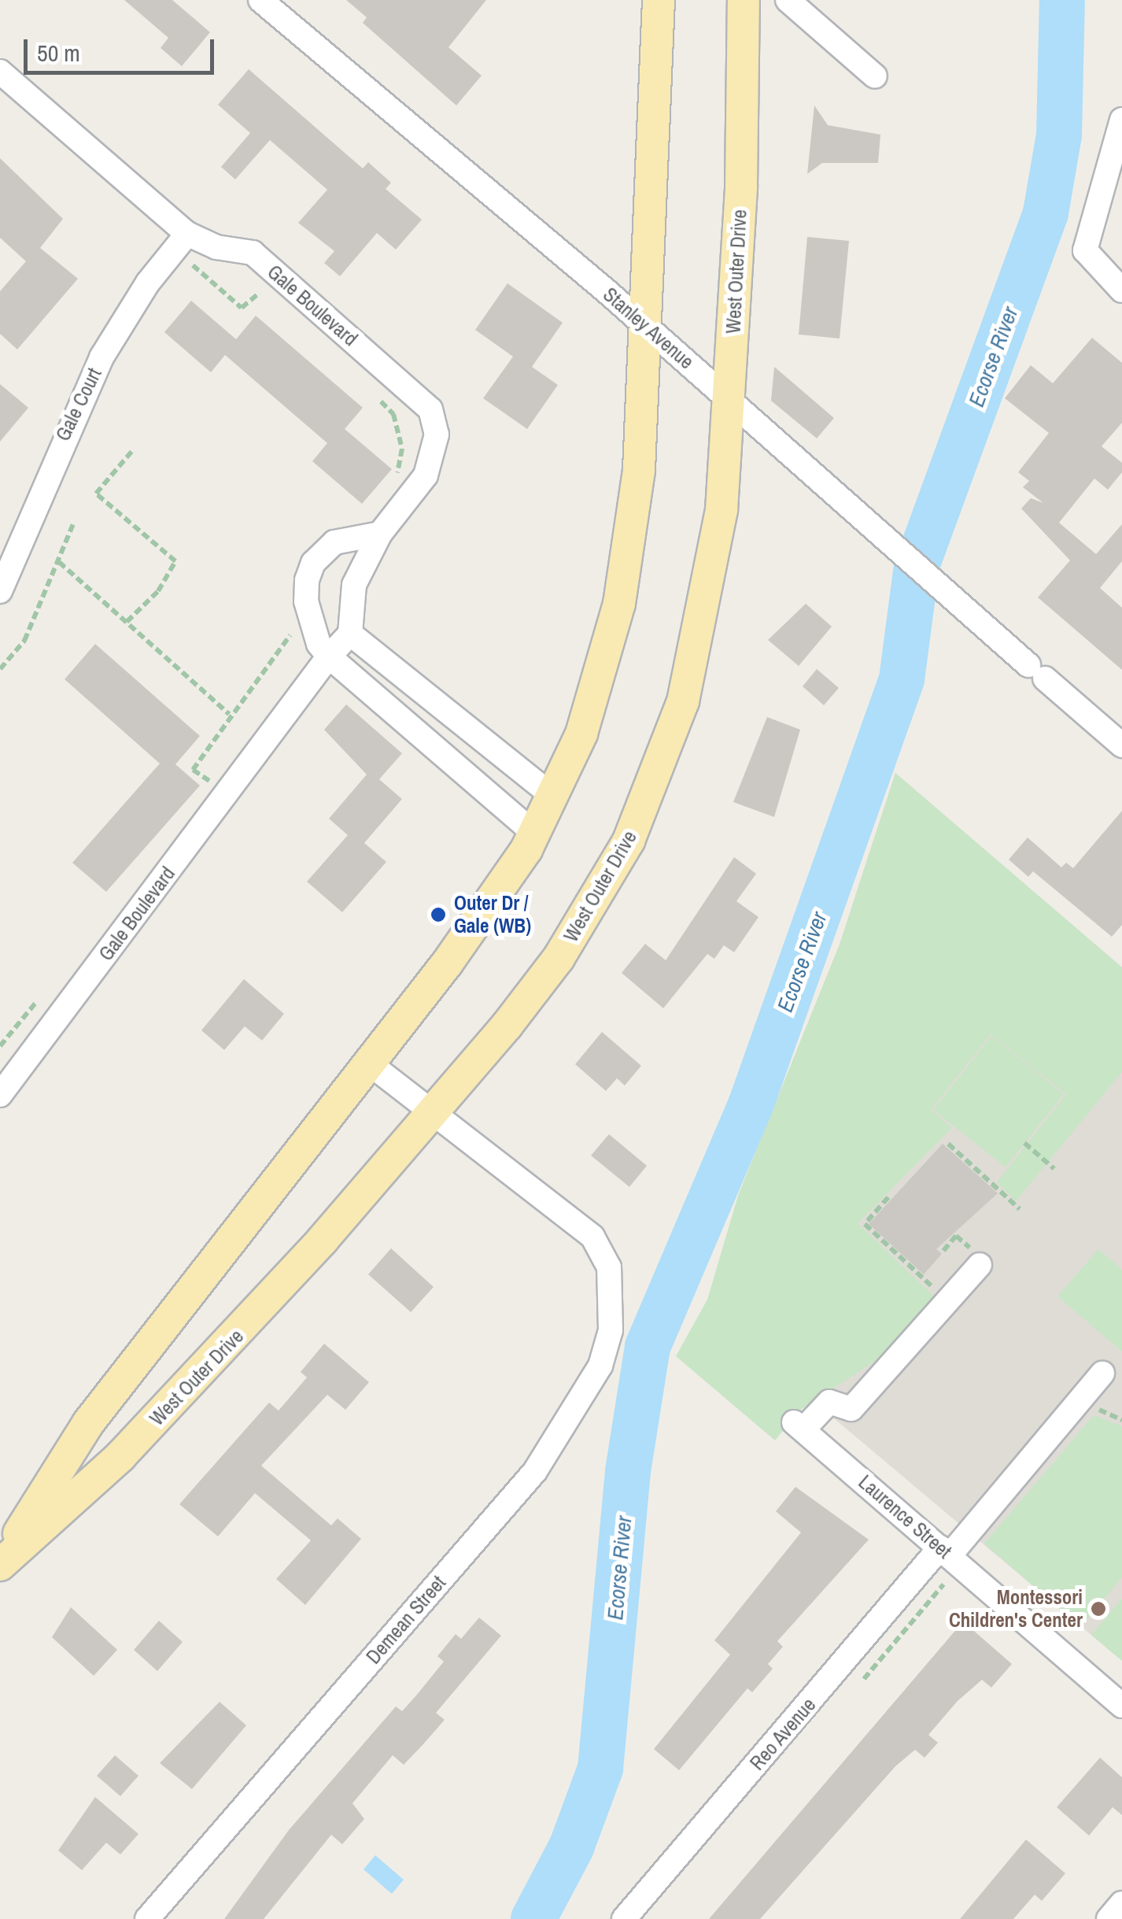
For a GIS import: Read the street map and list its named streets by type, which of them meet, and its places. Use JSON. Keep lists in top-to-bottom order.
{
  "streets": {
    "main road": ["West Outer Drive"],
    "street": [
      "Gale Boulevard",
      "Stanley Avenue",
      "Gale Court",
      "Laurence Street",
      "Demean Street",
      "Reo Avenue"
    ]
  },
  "crossings": [
    ["West Outer Drive", "Stanley Avenue"],
    ["West Outer Drive", "Demean Street"],
    ["Gale Boulevard", "Gale Court"],
    ["Laurence Street", "Reo Avenue"]
  ],
  "water": ["Ecorse River"],
  "places": ["Outer Dr / Gale (WB)", "Montessori Children's Center"],
  "scale_bar": "50 m"
}
